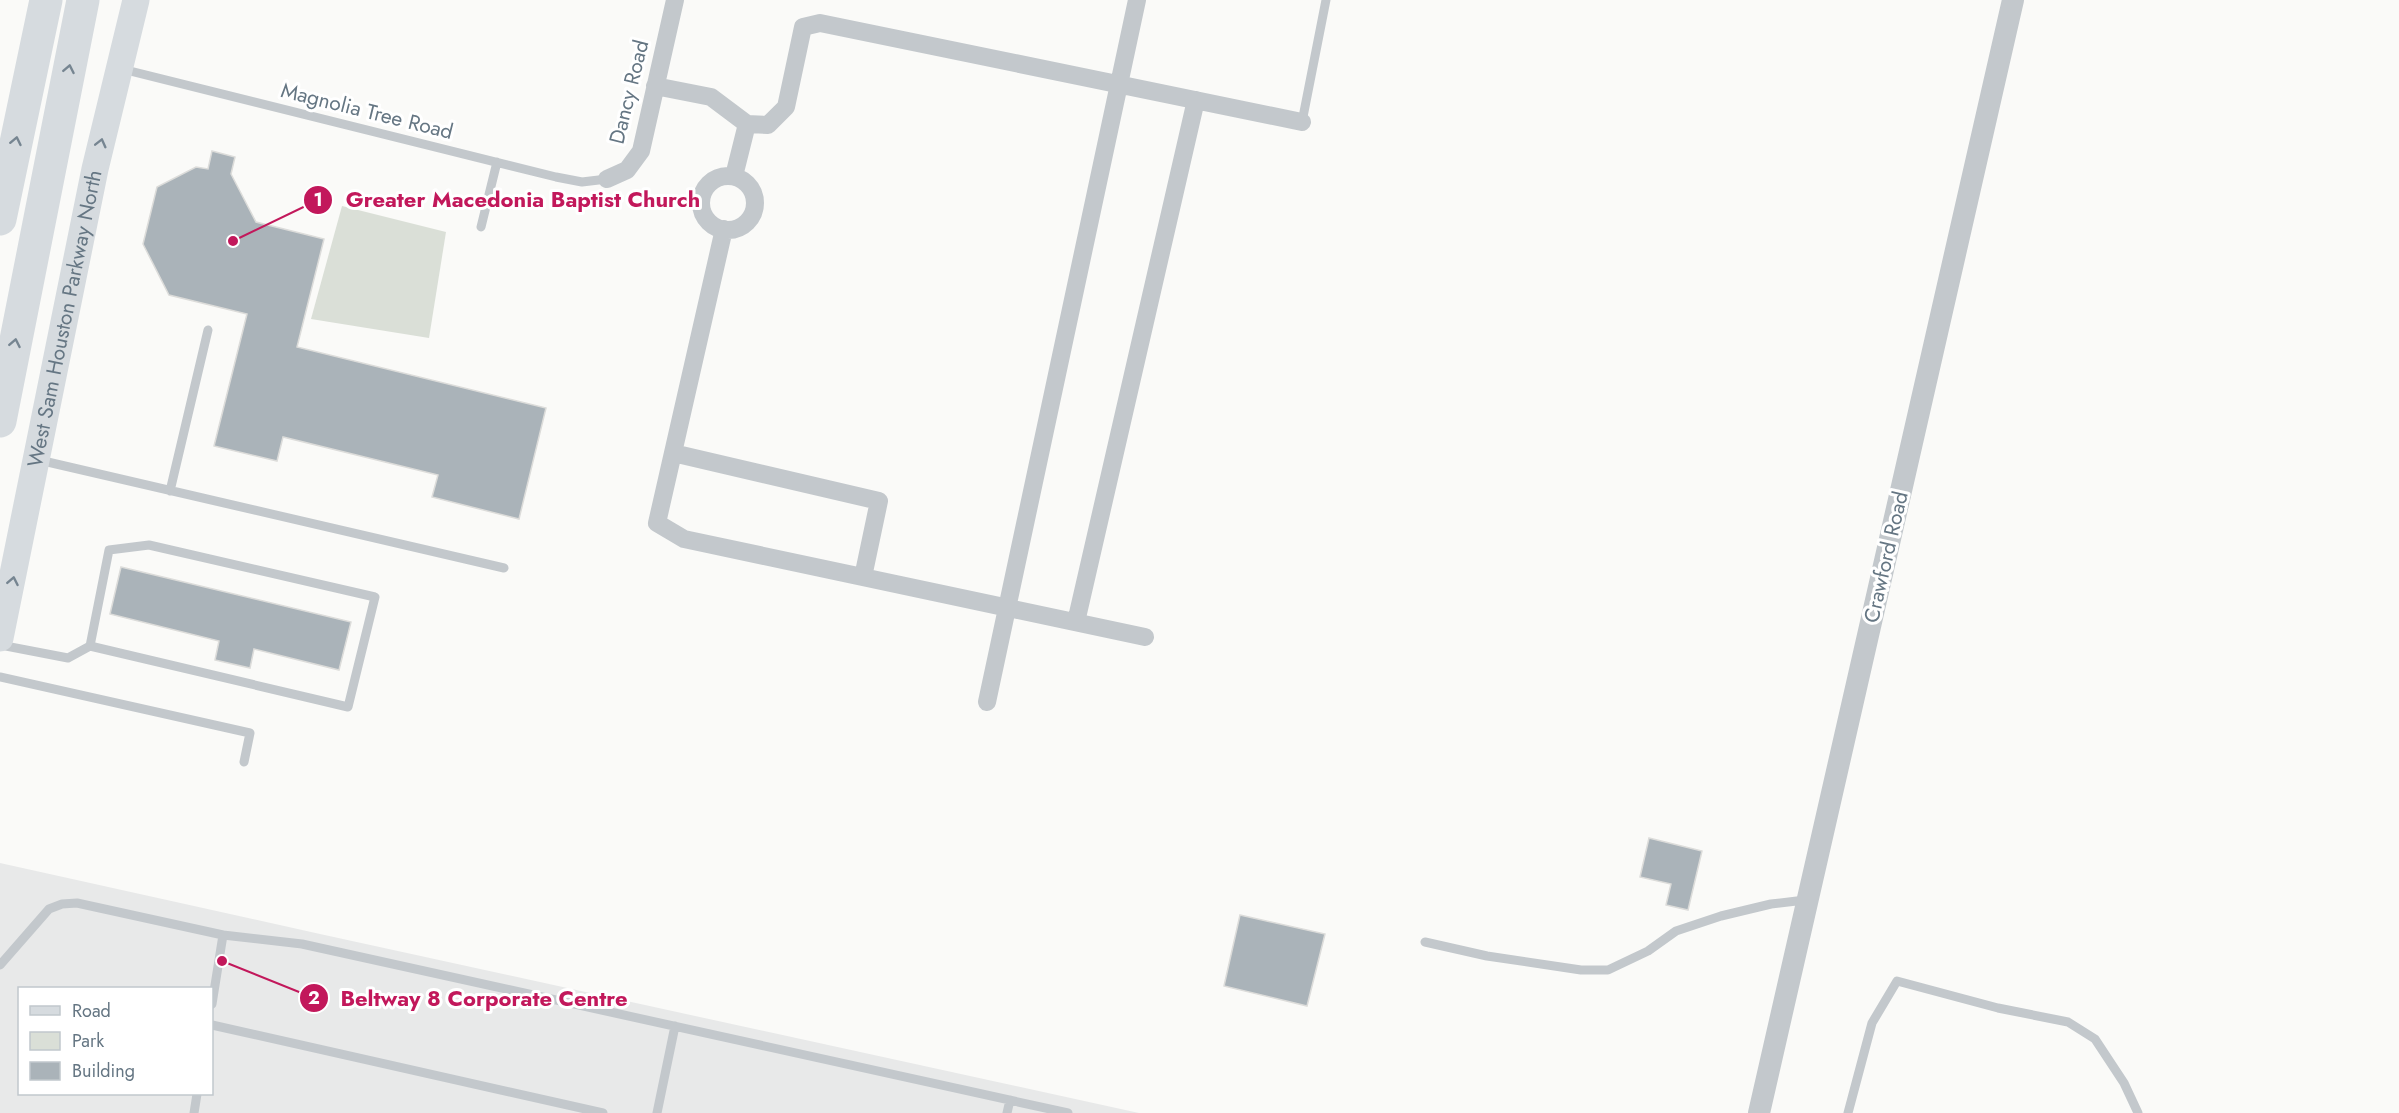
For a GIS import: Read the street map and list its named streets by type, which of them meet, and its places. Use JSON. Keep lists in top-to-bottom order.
{
  "streets": {
    "main road": ["West Sam Houston Parkway North"],
    "street": ["Dancy Road", "Crawford Road"],
    "lane": ["Magnolia Tree Road"]
  },
  "crossings": [
    ["Dancy Road", "Magnolia Tree Road"],
    ["Magnolia Tree Road", "West Sam Houston Parkway North"]
  ],
  "one_way": ["West Sam Houston Parkway North"],
  "places": ["Greater Macedonia Baptist Church", "Beltway 8 Corporate Centre"],
  "legend": ["Road", "Park", "Building"]
}
